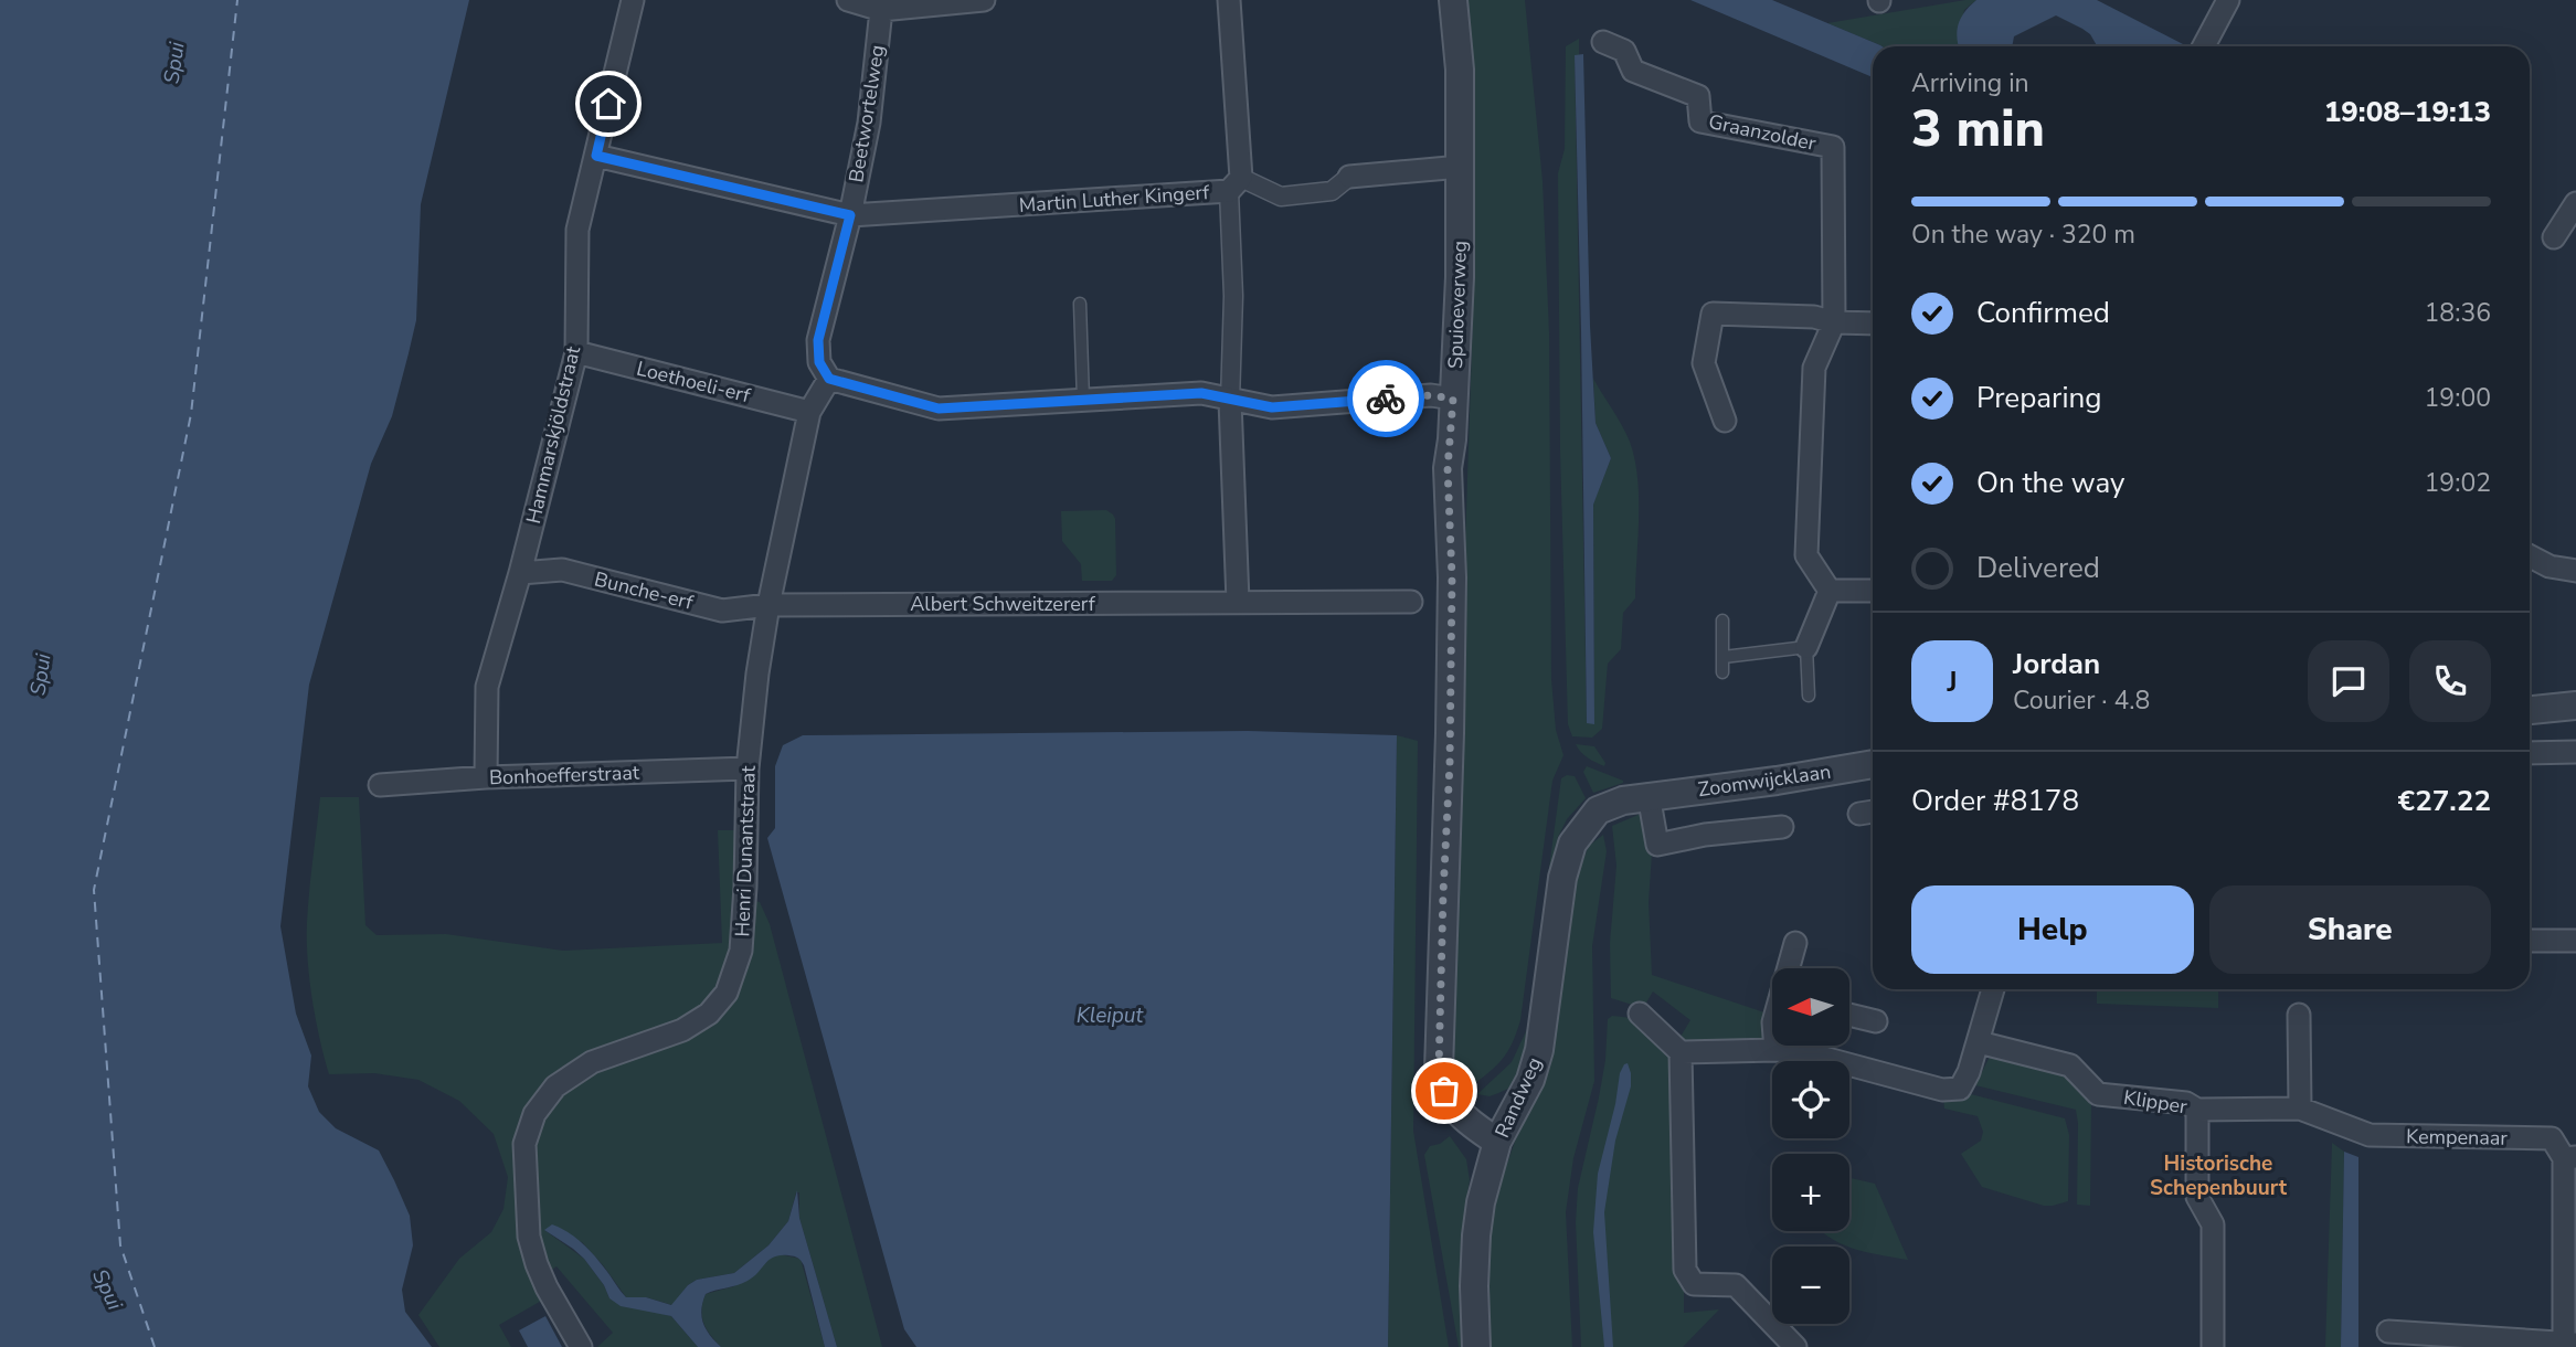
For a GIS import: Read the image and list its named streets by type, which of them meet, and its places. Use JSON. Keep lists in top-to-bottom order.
{
  "streets": {
    "street": [
      "Beetwortelweg",
      "Graanzolder",
      "Martin Luther Kingerf",
      "Spuioeverweg",
      "Loethoeli-erf",
      "Hammarskjöldstraat",
      "Bunche-erf",
      "Albert Schweitzererf",
      "Bonhoefferstraat",
      "Zoomwijcklaan",
      "Henri Dunantstraat",
      "Randweg",
      "Klipper",
      "Kempenaar"
    ]
  },
  "crossings": [
    ["Beetwortelweg", "Martin Luther Kingerf"],
    ["Beetwortelweg", "Henri Dunantstraat"],
    ["Martin Luther Kingerf", "Hammarskjöldstraat"],
    ["Spuioeverweg", "Randweg"],
    ["Loethoeli-erf", "Hammarskjöldstraat"],
    ["Loethoeli-erf", "Henri Dunantstraat"],
    ["Hammarskjöldstraat", "Bunche-erf"],
    ["Hammarskjöldstraat", "Bonhoefferstraat"],
    ["Bunche-erf", "Albert Schweitzererf"],
    ["Bunche-erf", "Henri Dunantstraat"],
    ["Albert Schweitzererf", "Henri Dunantstraat"],
    ["Bonhoefferstraat", "Henri Dunantstraat"],
    ["Zoomwijcklaan", "Randweg"]
  ],
  "districts": ["Historische Schepenbuurt"],
  "water": ["Spui", "Kleiput"],
  "north": "left",
  "page": {
    "heading": ["3 min", "Arriving in", "19:08–19:13"],
    "panel": [
      "Jordan",
      "Courier · 4.8",
      "Order #8178",
      "€27.22"
    ],
    "bar": "On the way · 320 m",
    "list": [
      ["Confirmed", "18:36"],
      ["Preparing", "19:00"],
      ["On the way", "19:02"],
      "Delivered"
    ],
    "round": "J",
    "buttons": ["Help", "Share"],
    "map_buttons": ["+", "−"]
  }
}
